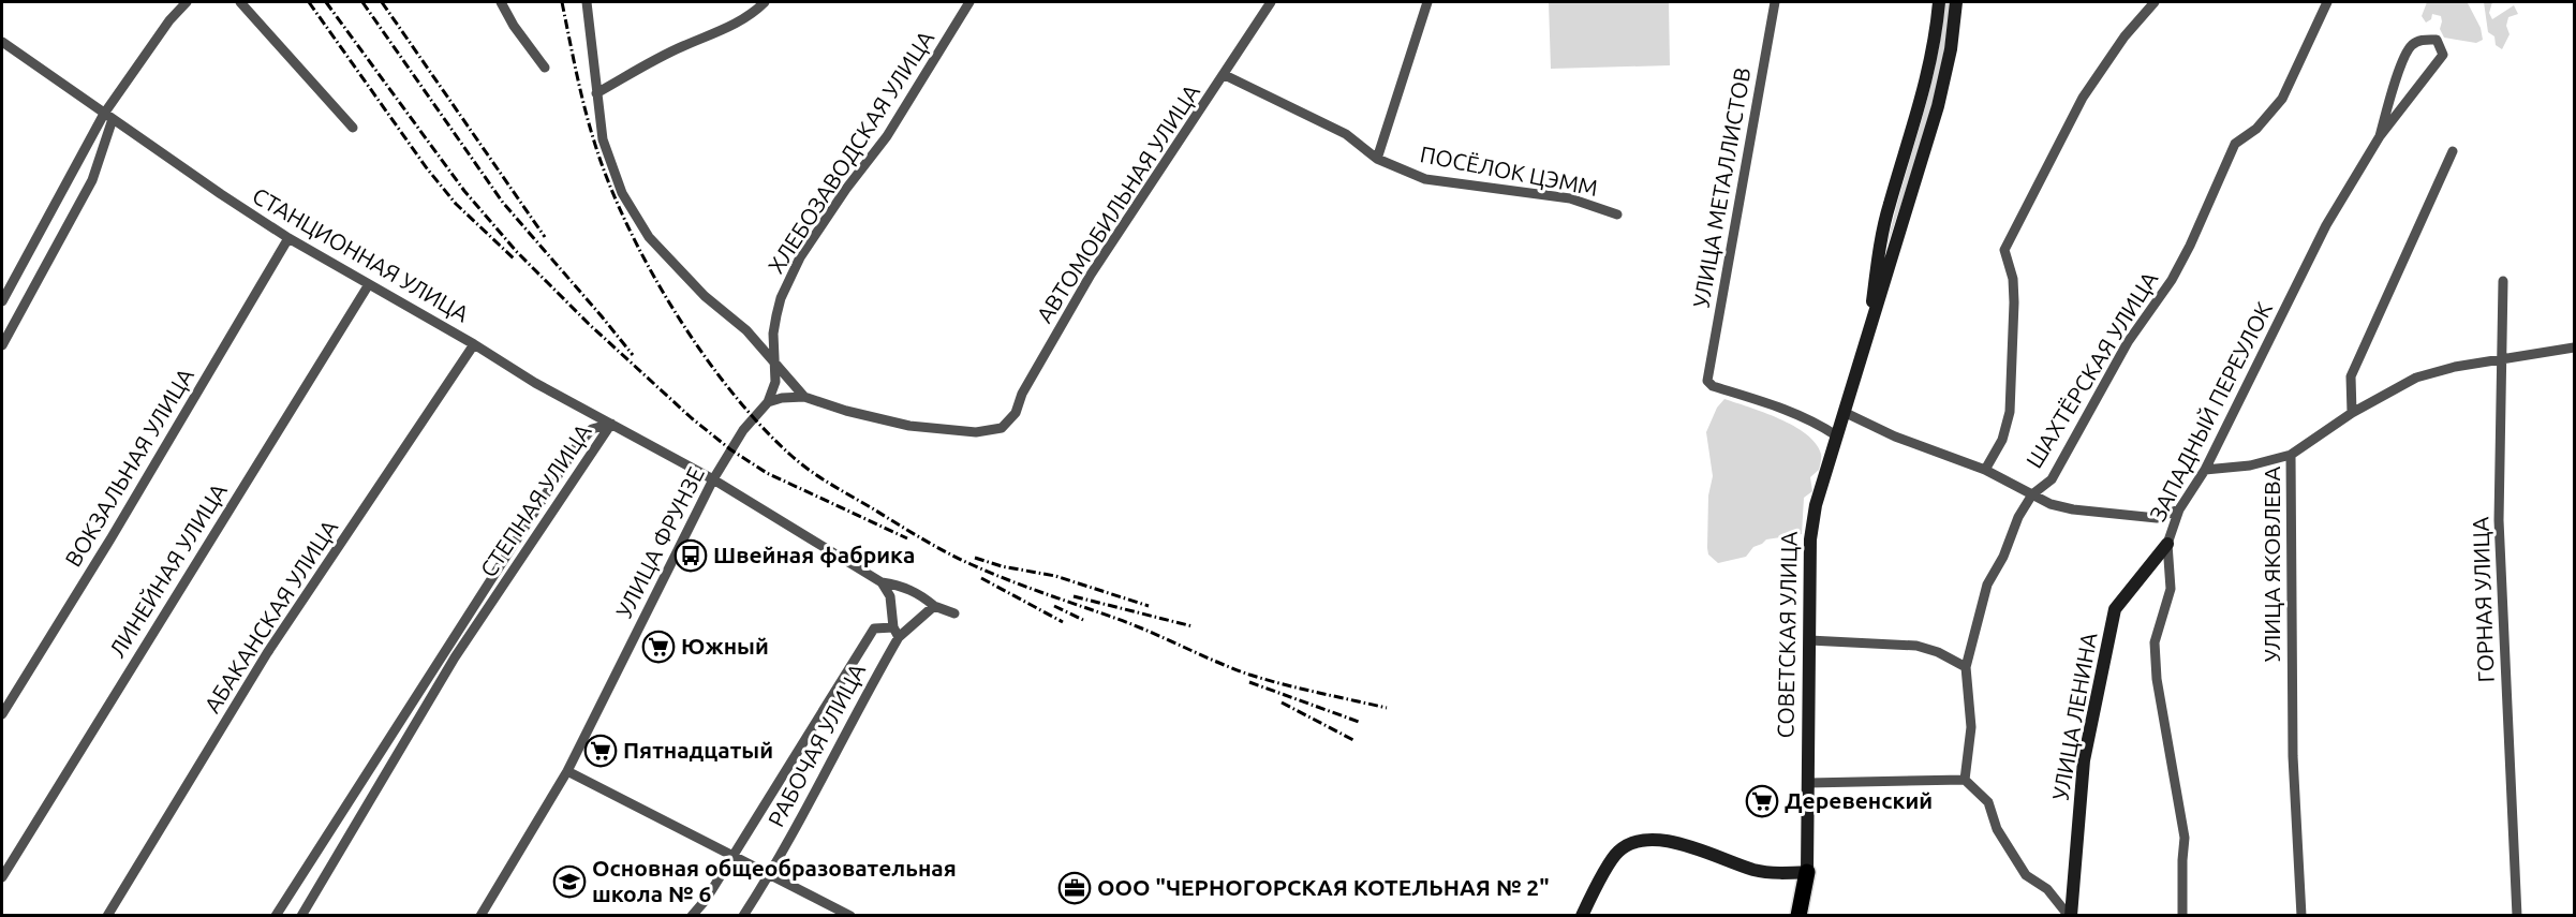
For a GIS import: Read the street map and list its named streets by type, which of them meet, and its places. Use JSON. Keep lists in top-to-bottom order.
{
  "streets": {
    "main road": ["СОВЕТСКАЯ УЛИЦА", "УЛИЦА ЛЕНИНА"],
    "street": [
      "ХЛЕБОЗАВОДСКАЯ УЛИЦА",
      "ПОСЁЛОК ЦЭММ",
      "УЛИЦА МЕТАЛЛИСТОВ",
      "АВТОМОБИЛЬНАЯ УЛИЦА",
      "СТАНЦИОННАЯ УЛИЦА",
      "ШАХТЁРСКАЯ УЛИЦА",
      "ЗАПАДНЫЙ ПЕРЕУЛОК",
      "ВОКЗАЛЬНАЯ УЛИЦА",
      "СТЕПНАЯ УЛИЦА",
      "УЛИЦА ФРУНЗЕ",
      "УЛИЦА ЯКОВЛЕВА",
      "ЛИНЕЙНАЯ УЛИЦА",
      "ГОРНАЯ УЛИЦА",
      "АБАКАНСКАЯ УЛИЦА",
      "РАБОЧАЯ УЛИЦА"
    ]
  },
  "crossings": [
    ["ХЛЕБОЗАВОДСКАЯ УЛИЦА", "УЛИЦА ФРУНЗЕ"],
    ["ПОСЁЛОК ЦЭММ", "АВТОМОБИЛЬНАЯ УЛИЦА"],
    ["УЛИЦА МЕТАЛЛИСТОВ", "СОВЕТСКАЯ УЛИЦА"],
    ["СТАНЦИОННАЯ УЛИЦА", "ВОКЗАЛЬНАЯ УЛИЦА"],
    ["СТАНЦИОННАЯ УЛИЦА", "СТЕПНАЯ УЛИЦА"],
    ["СТАНЦИОННАЯ УЛИЦА", "УЛИЦА ФРУНЗЕ"],
    ["СТАНЦИОННАЯ УЛИЦА", "ЛИНЕЙНАЯ УЛИЦА"],
    ["СТАНЦИОННАЯ УЛИЦА", "АБАКАНСКАЯ УЛИЦА"],
    ["ЗАПАДНЫЙ ПЕРЕУЛОК", "УЛИЦА ЛЕНИНА"],
    ["УЛИЦА ЯКОВЛЕВА", "ГОРНАЯ УЛИЦА"]
  ],
  "places": {
    "bus stop": ["Швейная фабрика"],
    "supermarket": ["Южный", "Пятнадцатый", "Деревенский"],
    "school or university": ["Основная общеобразовательная школа № 6"],
    "office": ["ООО \"ЧЕРНОГОРСКАЯ КОТЕЛЬНАЯ № 2\""]
  }
}
